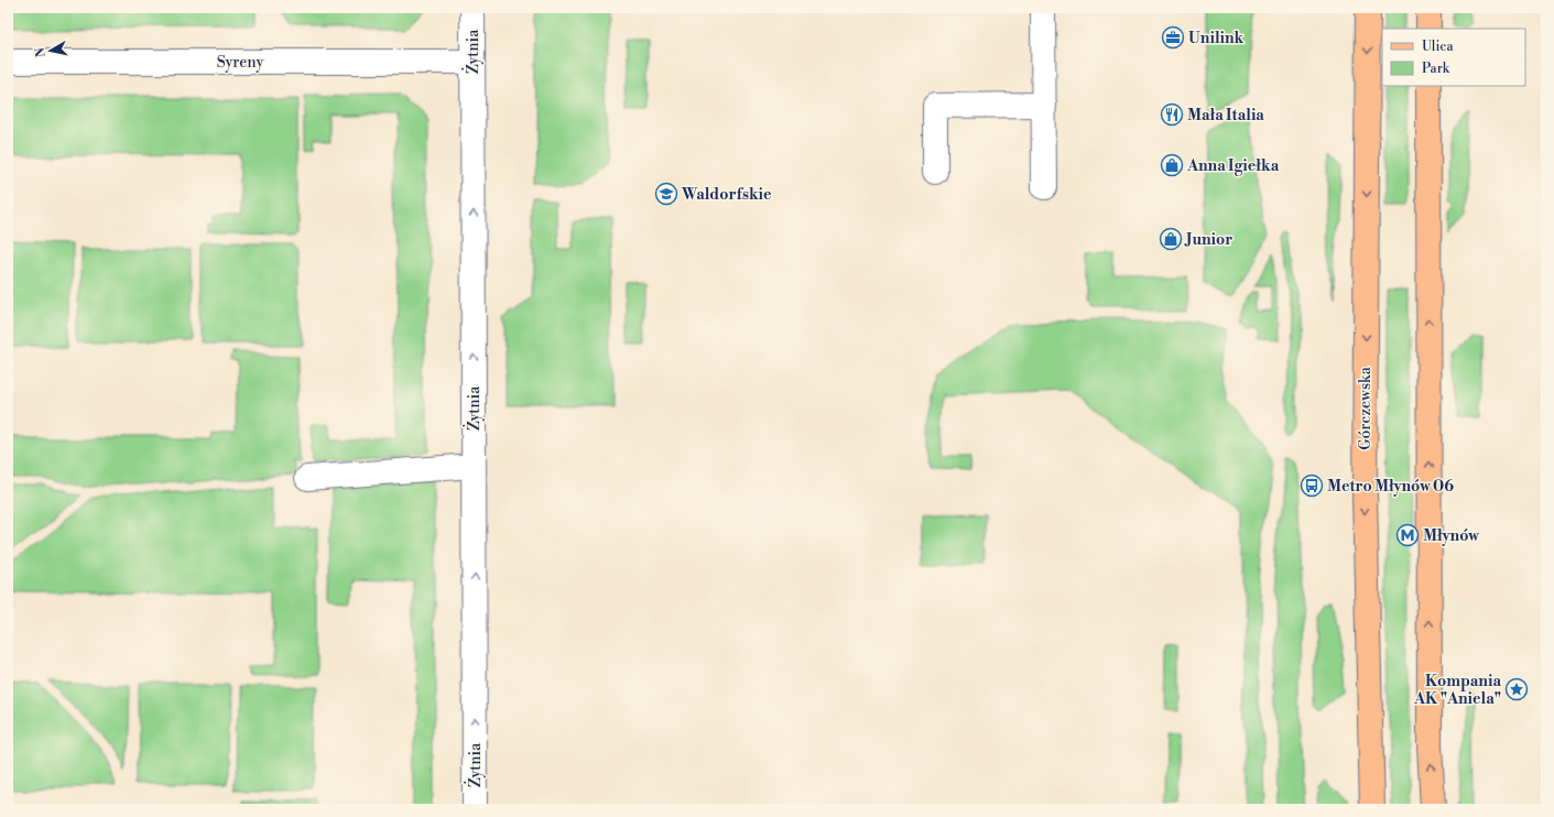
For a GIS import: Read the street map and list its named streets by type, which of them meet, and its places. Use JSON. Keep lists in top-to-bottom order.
{
  "streets": {
    "main road": ["Górczewska"],
    "street": ["Żytnia", "Syreny"]
  },
  "crossings": [
    ["Żytnia", "Syreny"]
  ],
  "one_way": ["Żytnia"],
  "places": {
    "office": ["Unilink"],
    "restaurant": ["Mała Italia"],
    "shop": ["Anna Igiełka", "Junior"],
    "school or university": ["Waldorfskie"],
    "bus stop": ["Metro Młynów 06"],
    "metro station": ["Młynów"],
    "place": ["Kompania AK \"Aniela\""]
  },
  "legend": ["Ulica", "Park"],
  "north": "left"
}
